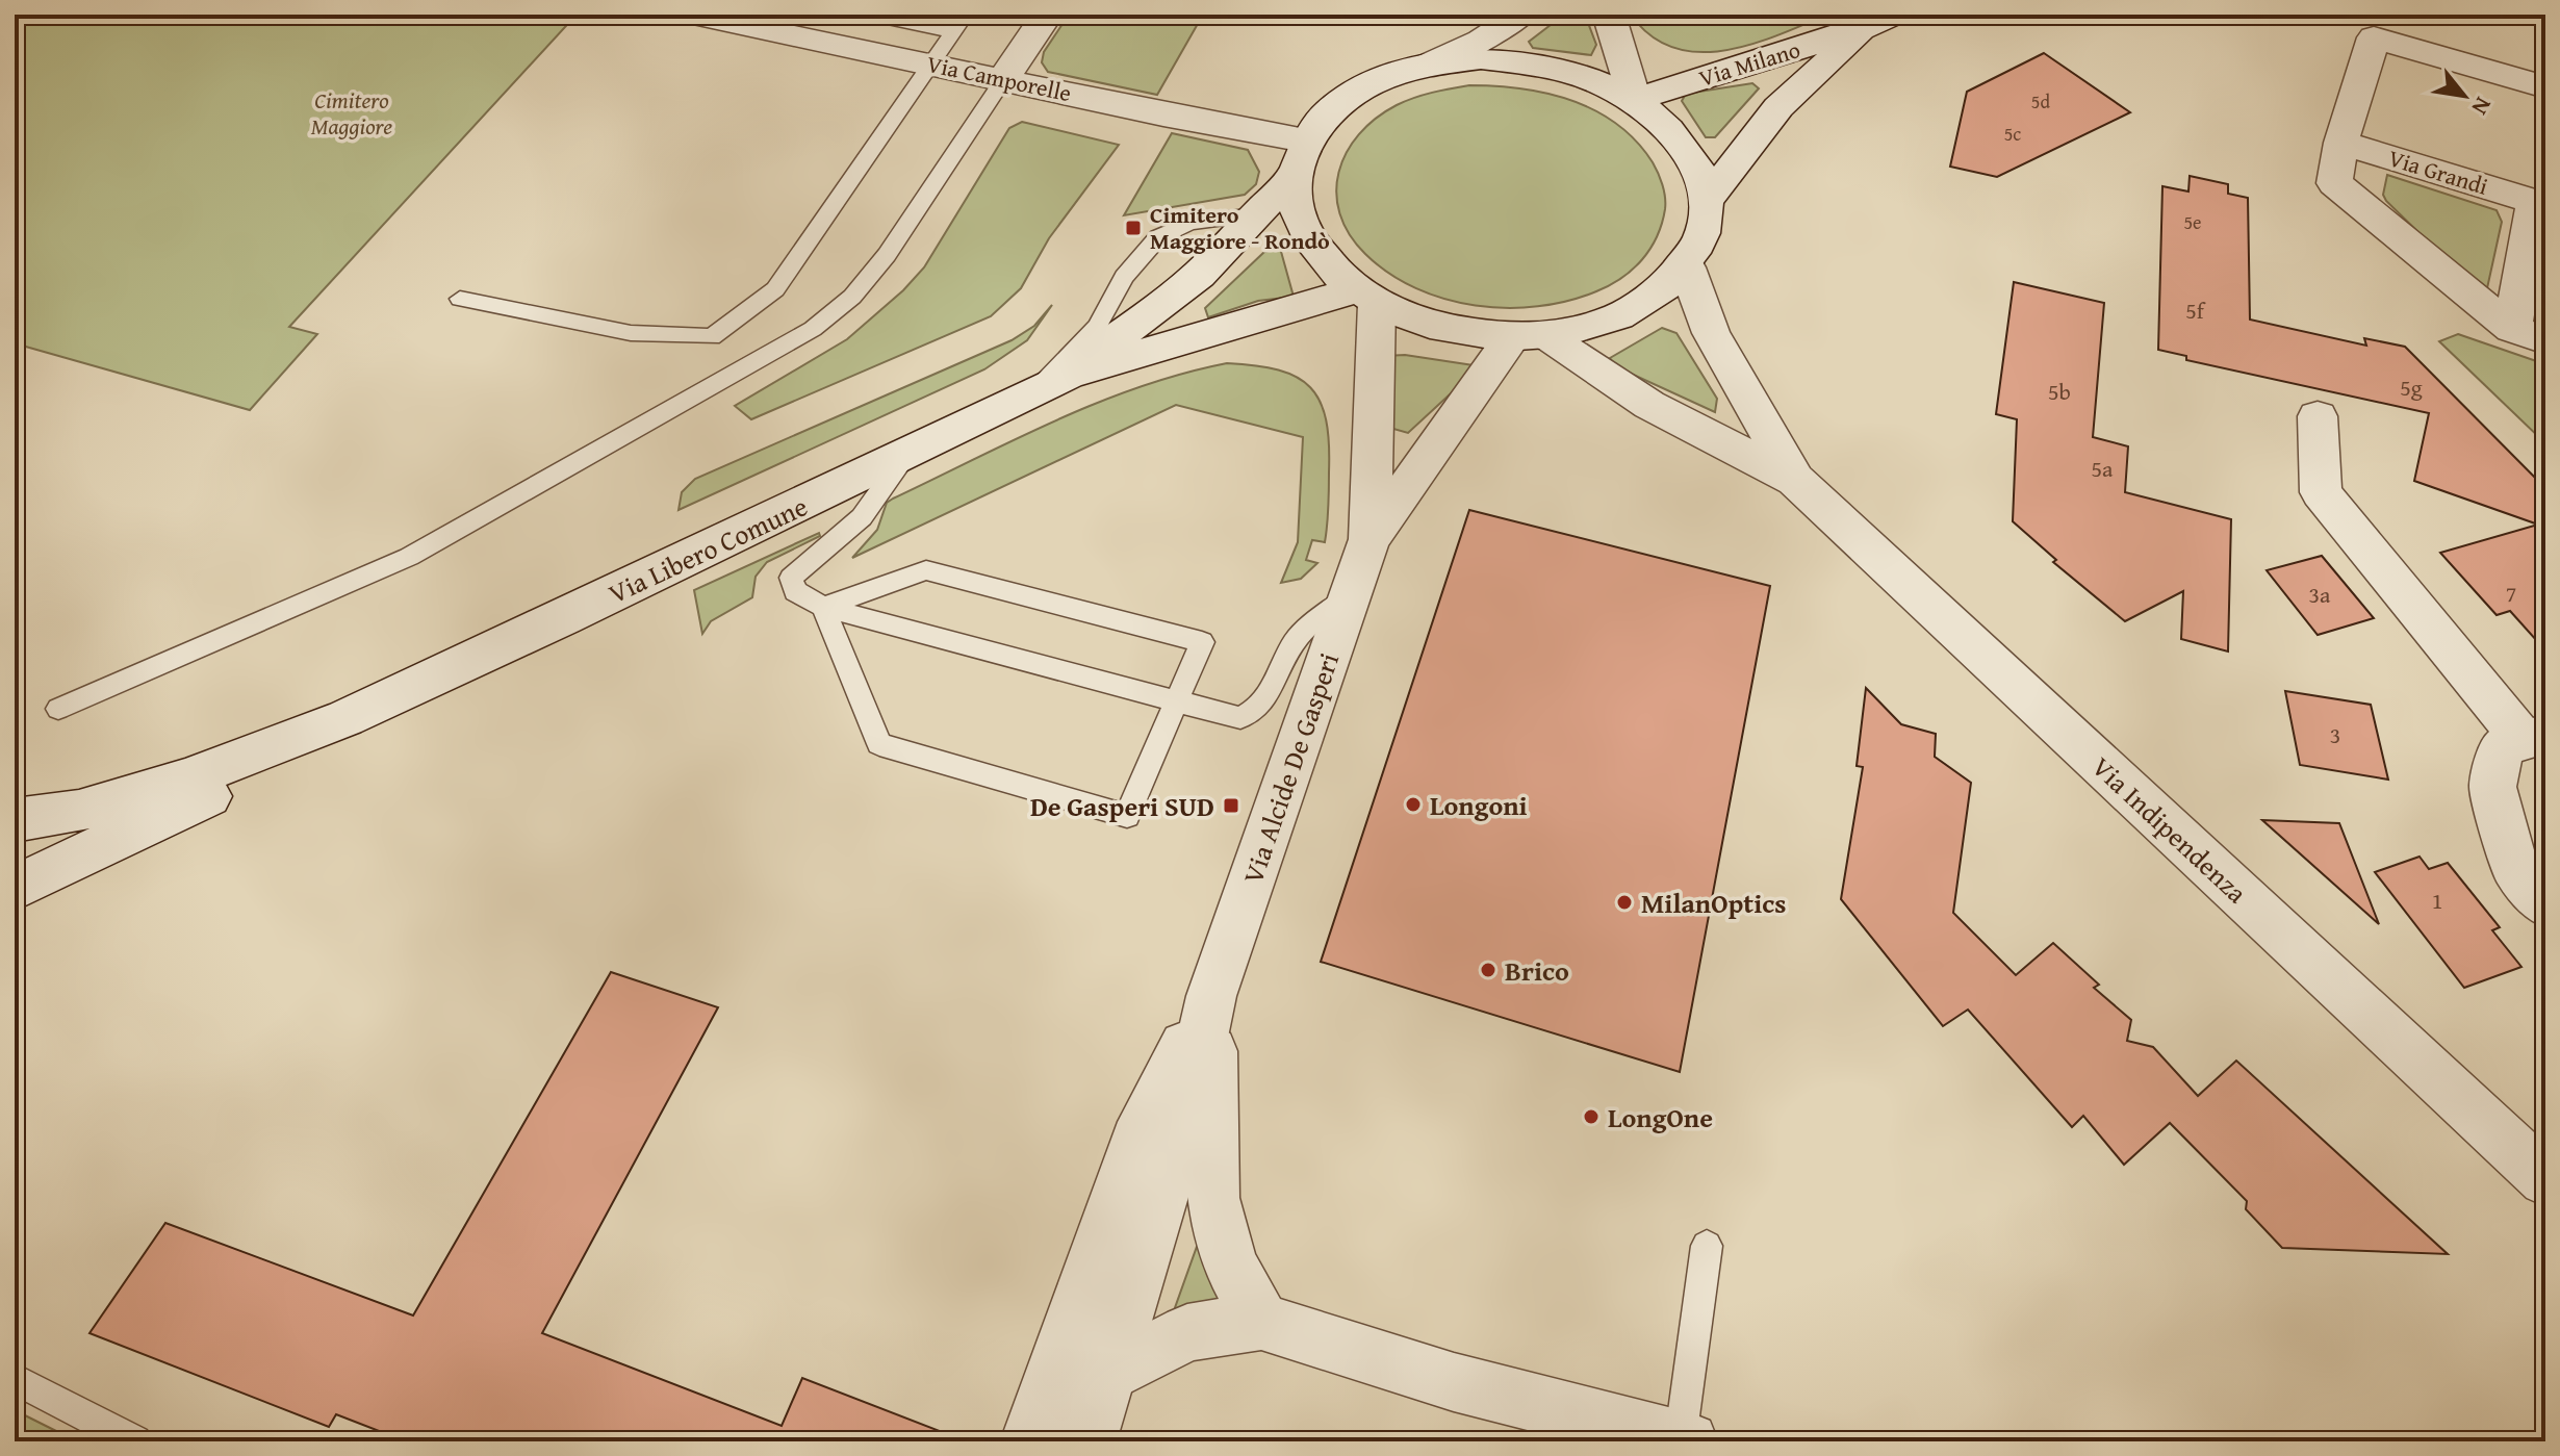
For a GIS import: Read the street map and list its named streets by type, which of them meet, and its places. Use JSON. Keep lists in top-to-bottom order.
{
  "streets": {
    "street": [
      "Via Milano",
      "Via Camporelle",
      "Via Grandi",
      "Via Libero Comune",
      "Via Alcide De Gasperi",
      "Via Indipendenza"
    ]
  },
  "crossings": [
    ["Via Libero Comune", "Via Alcide De Gasperi"],
    ["Via Alcide De Gasperi", "Via Indipendenza"]
  ],
  "parks": ["Cimitero Maggiore"],
  "places": {
    "transit": ["Cimitero Maggiore - Rondò", "De Gasperi SUD"],
    "other": [
      "Longoni",
      "MilanOptics",
      "Brico",
      "LongOne"
    ]
  },
  "house_numbers": [
    "5d",
    "5c",
    "5e",
    "5f",
    "5g",
    "5b",
    "5a",
    "7",
    "3a",
    "3",
    "1"
  ],
  "north": "bottom right"
}
